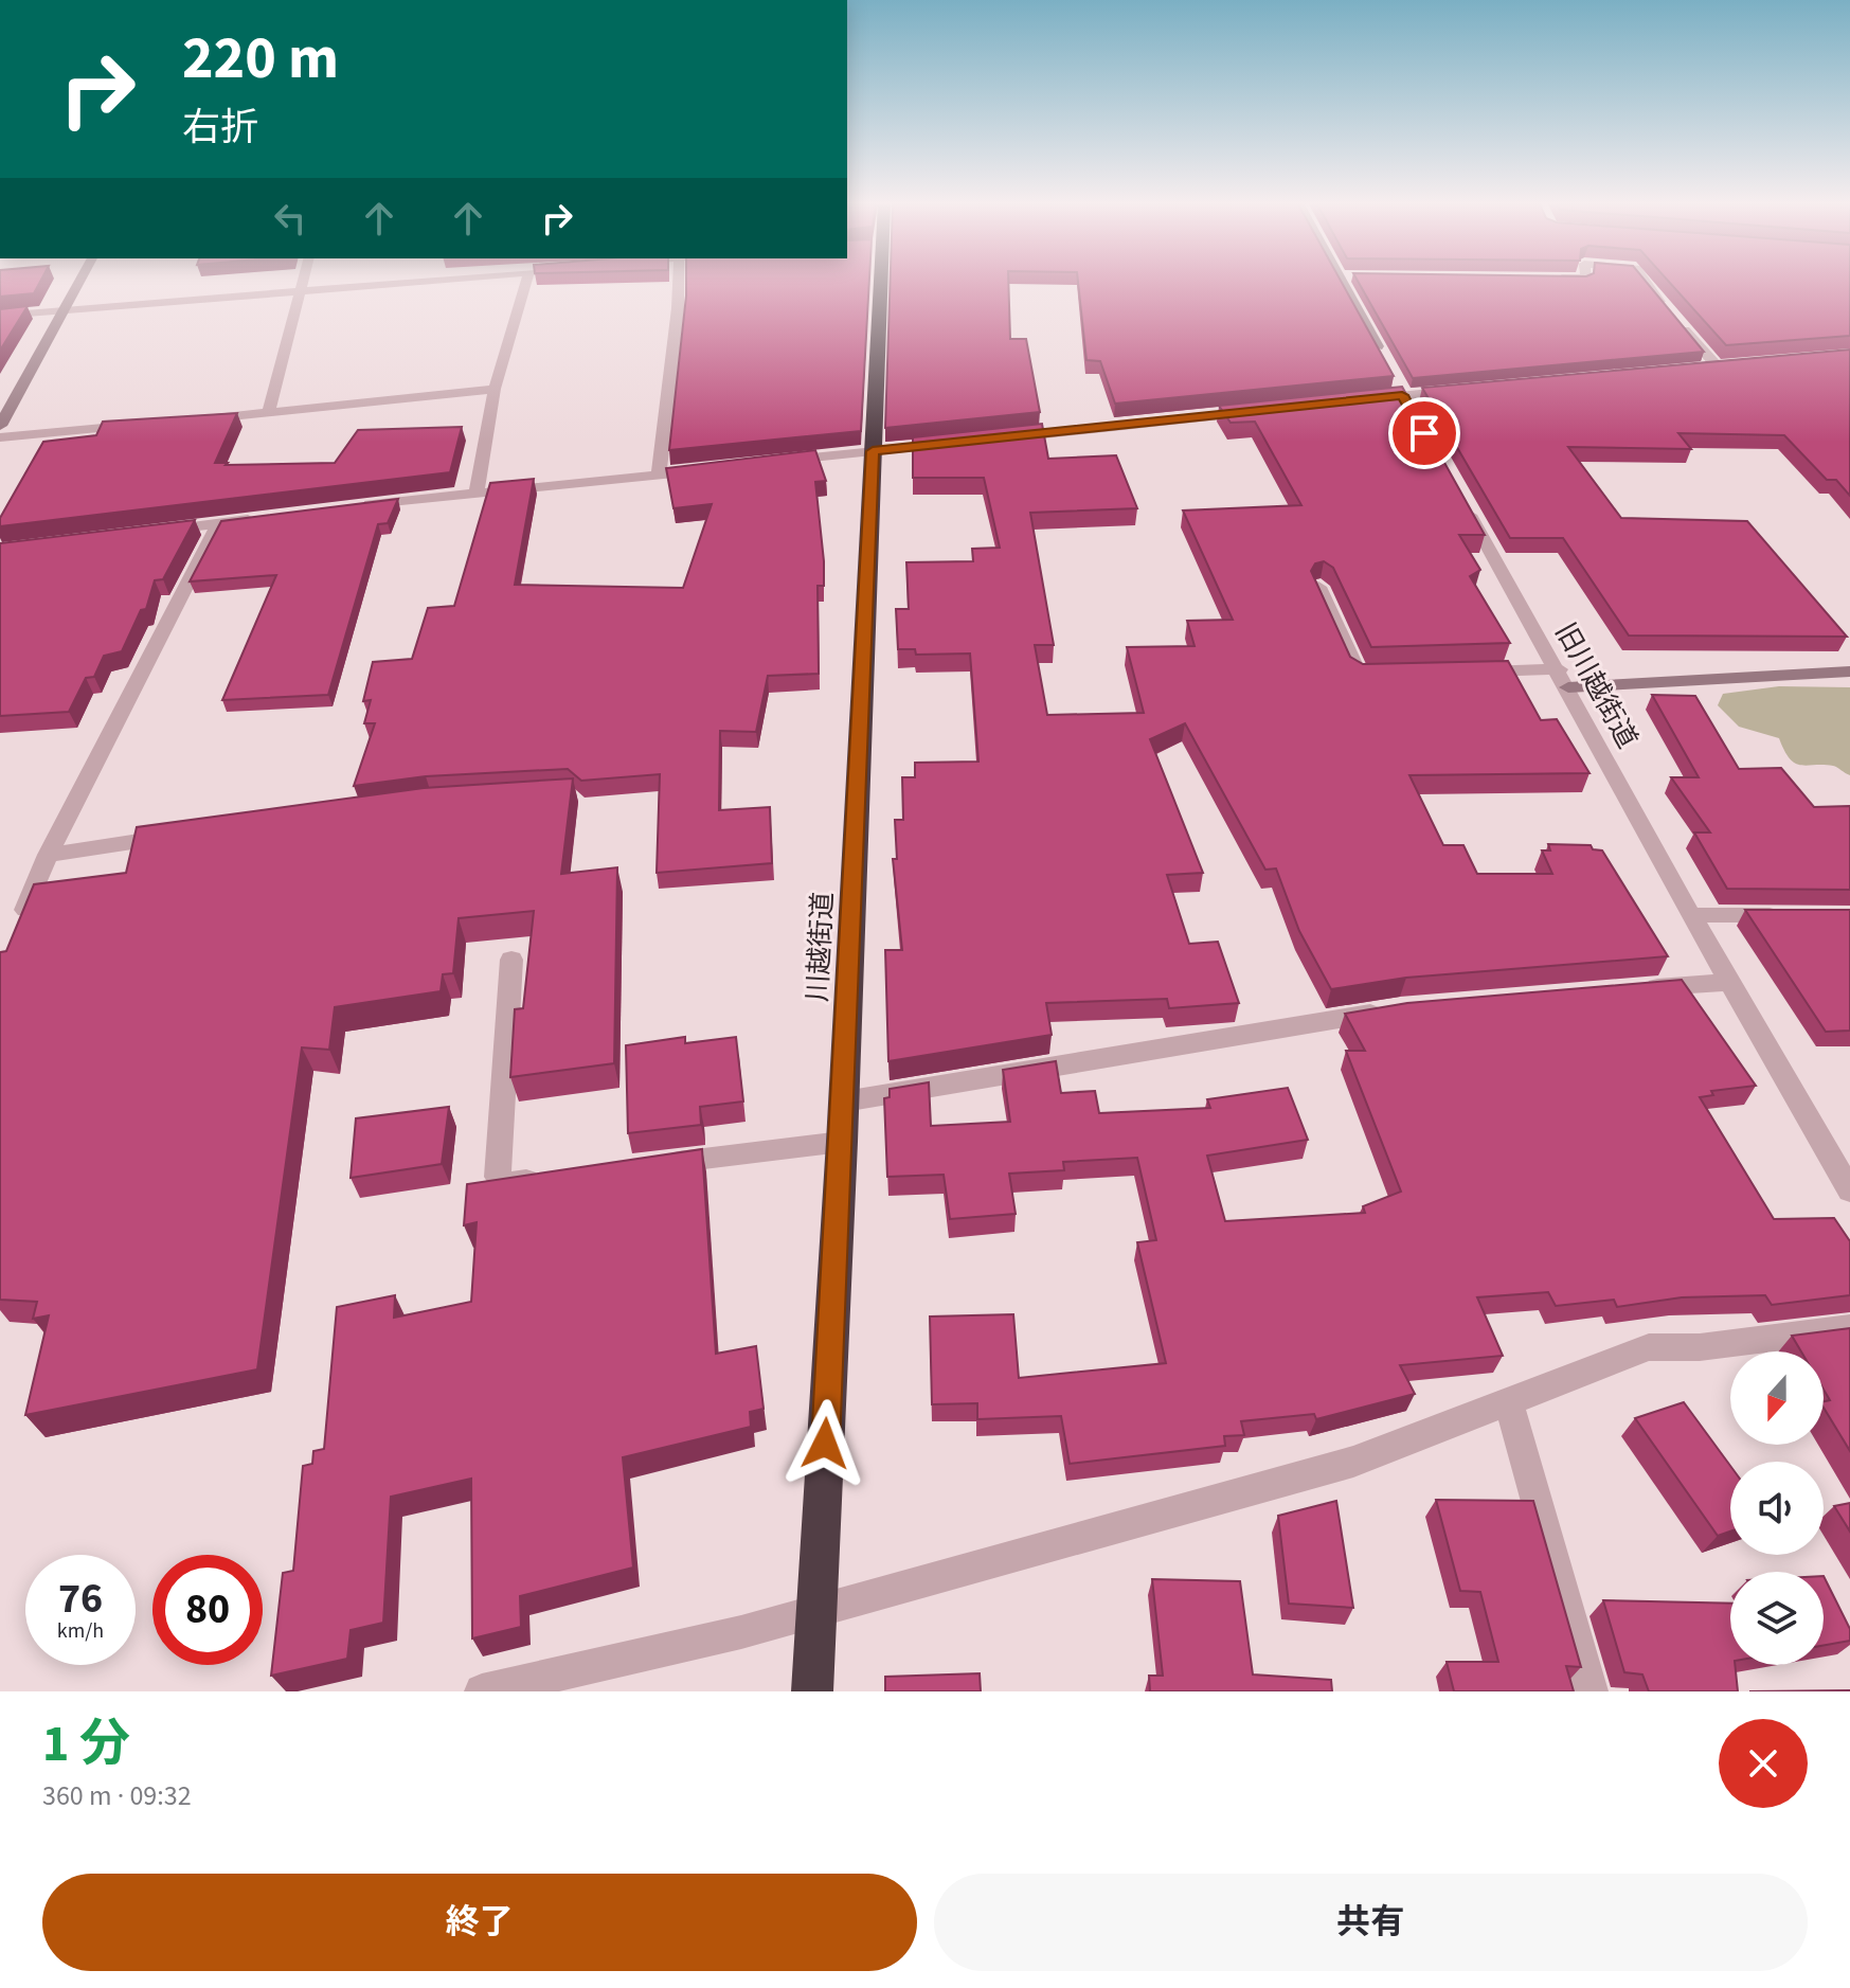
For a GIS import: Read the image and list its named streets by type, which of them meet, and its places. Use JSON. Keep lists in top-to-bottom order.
{
  "streets": {
    "highway": ["川越街道"],
    "street": ["旧川越街道"]
  },
  "north": "bottom",
  "page": {
    "turn": ["220 m", "右折"],
    "speed": "76 km/h",
    "limit": "80",
    "heading": ["1 分", "360 m · 09:32"],
    "buttons": ["終了", "共有"]
  }
}
